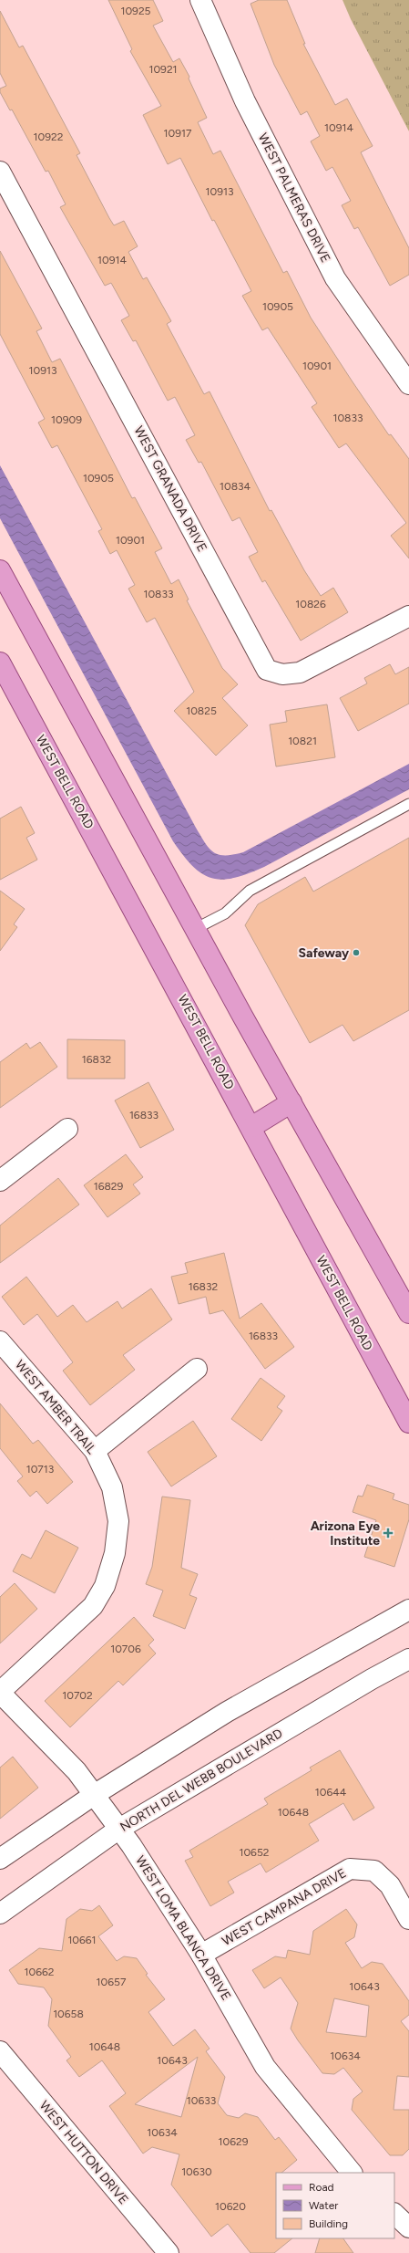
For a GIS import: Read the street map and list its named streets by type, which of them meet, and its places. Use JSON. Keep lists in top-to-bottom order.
{
  "streets": {
    "main road": ["WEST BELL ROAD"],
    "street": [
      "WEST PALMERAS DRIVE",
      "WEST GRANADA DRIVE",
      "WEST AMBER TRAIL",
      "NORTH DEL WEBB BOULEVARD",
      "WEST CAMPANA DRIVE",
      "WEST LOMA BLANCA DRIVE",
      "WEST HUTTON DRIVE"
    ]
  },
  "crossings": [
    ["WEST AMBER TRAIL", "WEST LOMA BLANCA DRIVE"],
    ["NORTH DEL WEBB BOULEVARD", "WEST LOMA BLANCA DRIVE"],
    ["WEST CAMPANA DRIVE", "WEST LOMA BLANCA DRIVE"]
  ],
  "places": {
    "other": ["Safeway"],
    "health": ["Arizona Eye Institute"]
  },
  "house_numbers": [
    "10925",
    "10921",
    "10914",
    "10917",
    "10922",
    "10913",
    "10914",
    "10905",
    "10901",
    "10913",
    "10833",
    "10909",
    "10905",
    "10834",
    "10901",
    "10833",
    "10826",
    "10825",
    "10821",
    "16832",
    "16833",
    "16829",
    "16832",
    "16833",
    "10713",
    "10706",
    "10702",
    "10644",
    "10648",
    "10652",
    "10661",
    "10662",
    "10657",
    "10643",
    "10658",
    "10648",
    "10634",
    "10643",
    "10633",
    "10634",
    "10629",
    "10630",
    "10620"
  ],
  "legend": ["Road", "Water", "Building"]
}
